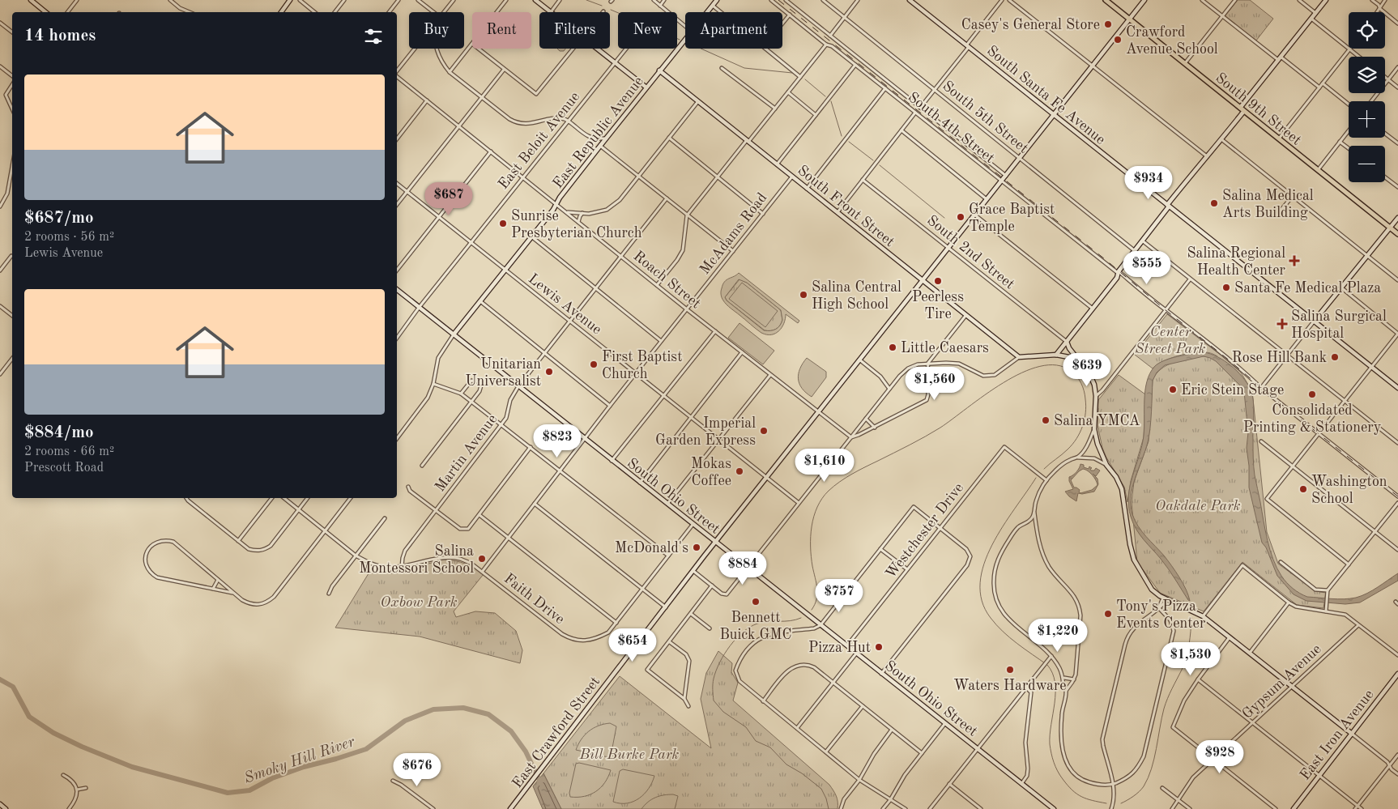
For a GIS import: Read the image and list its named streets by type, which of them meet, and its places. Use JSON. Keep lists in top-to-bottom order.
{
  "streets": {
    "main road": ["South 9th Street"],
    "street": [
      "South Santa Fe Avenue",
      "South 5th Street",
      "South 4th Street",
      "East Republic Avenue",
      "East Beloit Avenue",
      "South Front Street",
      "McAdams Road",
      "South 2nd Street",
      "Roach Street",
      "Lewis Avenue",
      "Martin Avenue",
      "South Ohio Street",
      "Westchester Drive",
      "Faith Drive",
      "Gypsum Avenue",
      "East Crawford Street",
      "East Iron Avenue"
    ]
  },
  "crossings": [
    ["South Santa Fe Avenue", "East Crawford Street"],
    ["South 9th Street", "East Crawford Street"],
    ["South 5th Street", "East Crawford Street"],
    ["South 4th Street", "East Crawford Street"],
    ["East Republic Avenue", "South Front Street"],
    ["East Republic Avenue", "Roach Street"],
    ["East Republic Avenue", "Lewis Avenue"],
    ["East Republic Avenue", "South Ohio Street"],
    ["East Beloit Avenue", "Roach Street"],
    ["East Beloit Avenue", "Lewis Avenue"],
    ["East Beloit Avenue", "South Ohio Street"],
    ["South Front Street", "McAdams Road"],
    ["South Front Street", "East Crawford Street"],
    ["McAdams Road", "Roach Street"],
    ["McAdams Road", "Lewis Avenue"],
    ["McAdams Road", "South Ohio Street"],
    ["McAdams Road", "Faith Drive"],
    ["South 2nd Street", "East Crawford Street"],
    ["Roach Street", "Martin Avenue"],
    ["Roach Street", "East Crawford Street"],
    ["Lewis Avenue", "Martin Avenue"],
    ["Lewis Avenue", "East Crawford Street"],
    ["Martin Avenue", "South Ohio Street"],
    ["Martin Avenue", "Faith Drive"],
    ["South Ohio Street", "Westchester Drive"],
    ["South Ohio Street", "Faith Drive"],
    ["South Ohio Street", "East Crawford Street"]
  ],
  "water": ["Smoky Hill River"],
  "parks": [
    "Center Street Park",
    "Oakdale Park",
    "Oxbow Park",
    "Bill Burke Park"
  ],
  "places": {
    "other": [
      "Casey's General Store",
      "Crawford Avenue School",
      "Salina Medical Arts Building",
      "Grace Baptist Temple",
      "Sunrise Presbyterian Church",
      "Peerless Tire",
      "Santa Fe Medical Plaza",
      "Salina Central High School",
      "Little Caesars",
      "Rose Hill Bank",
      "First Baptist Church",
      "Unitarian Universalist",
      "Eric Stein Stage",
      "Consolidated Printing & Stationery",
      "Salina YMCA",
      "Imperial Garden Express",
      "Mokas Coffee",
      "Washington School",
      "McDonald's",
      "Salina Montessori School",
      "Bennett Buick GMC",
      "Tony's Pizza Events Center",
      "Pizza Hut",
      "Waters Hardware"
    ],
    "health": ["Salina Regional Health Center", "Salina Surgical Hospital"]
  },
  "page": {
    "map_buttons": ["+", "−"],
    "chip": [
      "Buy",
      "Rent",
      "Filters",
      "New",
      "Apartment"
    ],
    "heading": "14 homes",
    "list": [
      {
        "name": "$687/mo",
        "note": "2 rooms · 56 m² · Lewis Avenue"
      },
      {
        "name": "$884/mo",
        "note": "2 rooms · 66 m² · Prescott Road"
      }
    ],
    "price": [
      "$934",
      "$687",
      "$555",
      "$639",
      "$1,560",
      "$823",
      "$1,610",
      "$884",
      "$757",
      "$1,220",
      "$654",
      "$1,530",
      "$928",
      "$676"
    ]
  }
}
